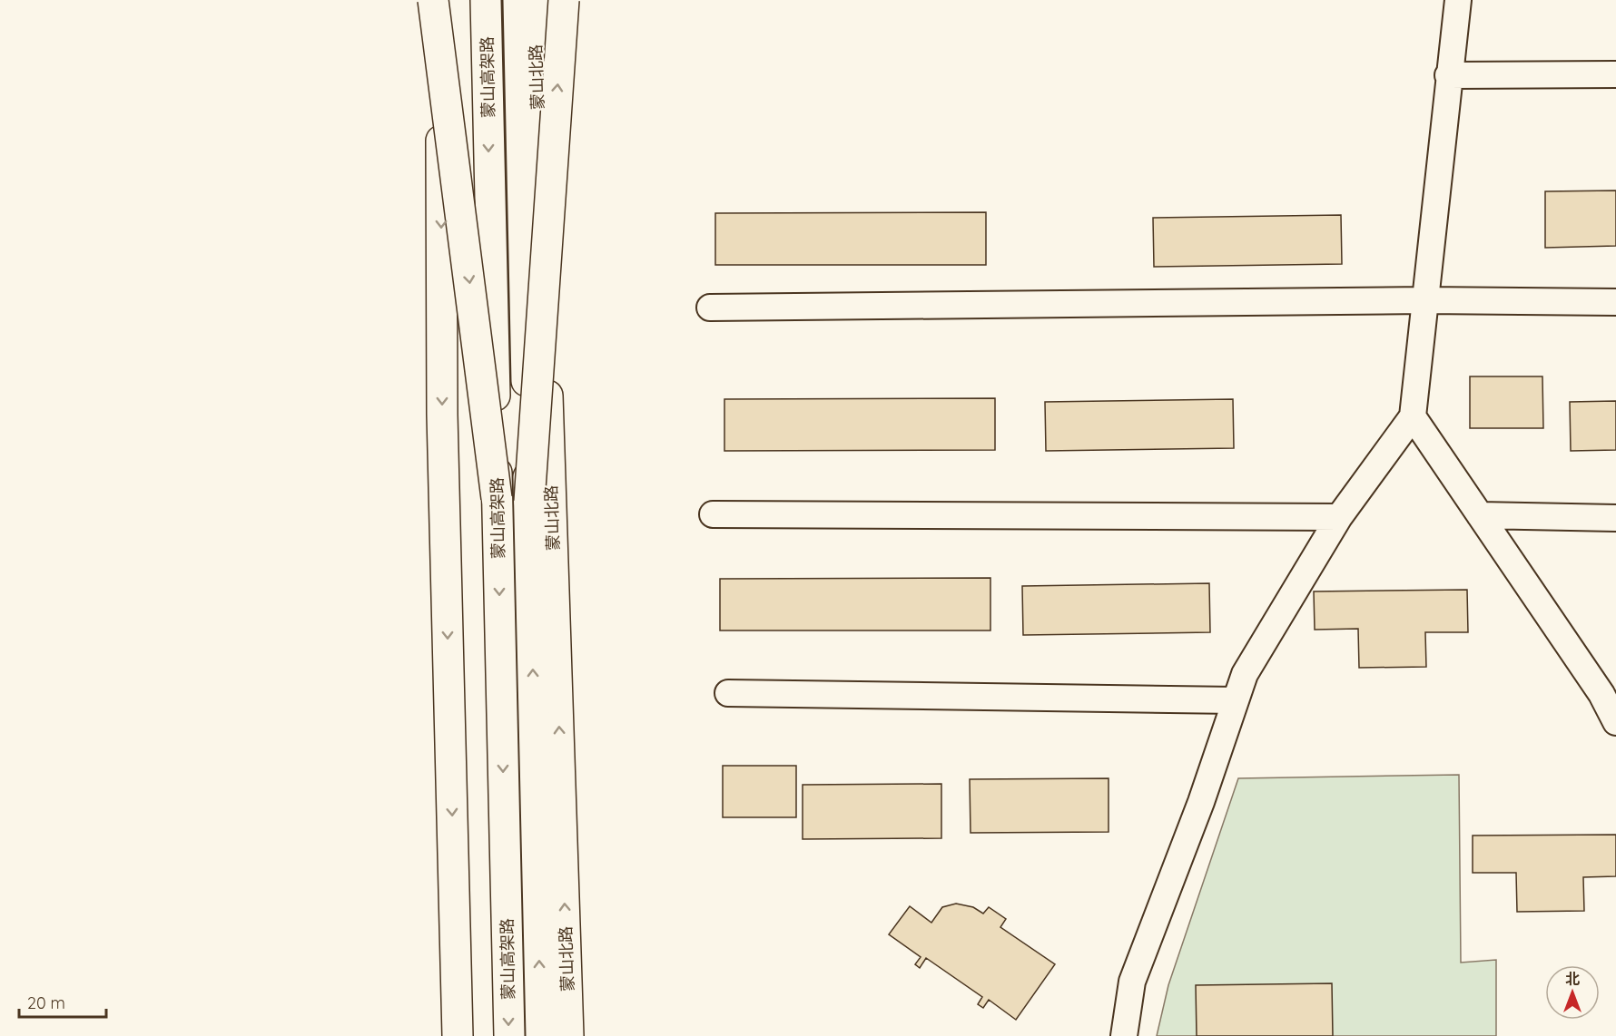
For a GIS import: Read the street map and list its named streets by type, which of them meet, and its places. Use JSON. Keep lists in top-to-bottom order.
{
  "streets": {
    "main road": ["蒙山高架路", "蒙山北路"]
  },
  "scale_bar": "20 m",
  "north": "top"
}
